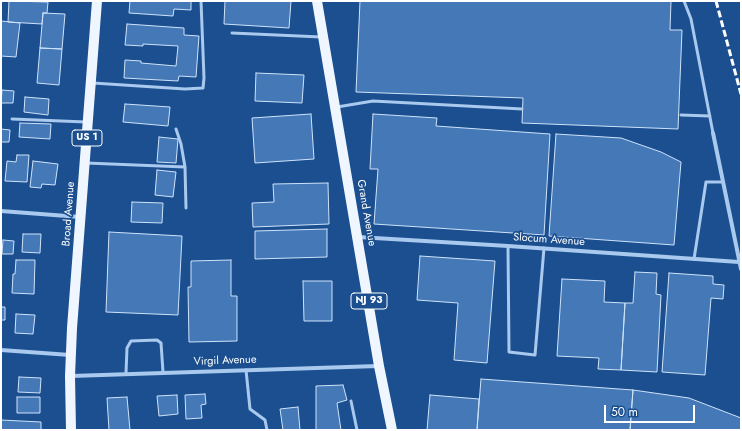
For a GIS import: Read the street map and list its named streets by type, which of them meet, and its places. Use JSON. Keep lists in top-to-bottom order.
{
  "streets": {
    "main road": [
      "US 1",
      "Grand Avenue",
      "Broad Avenue",
      "NJ 93"
    ],
    "street": ["Slocum Avenue", "Virgil Avenue"]
  },
  "crossings": [
    ["Grand Avenue", "Slocum Avenue"],
    ["Grand Avenue", "Virgil Avenue"],
    ["Broad Avenue", "Virgil Avenue"]
  ],
  "scale_bar": "50 m"
}
